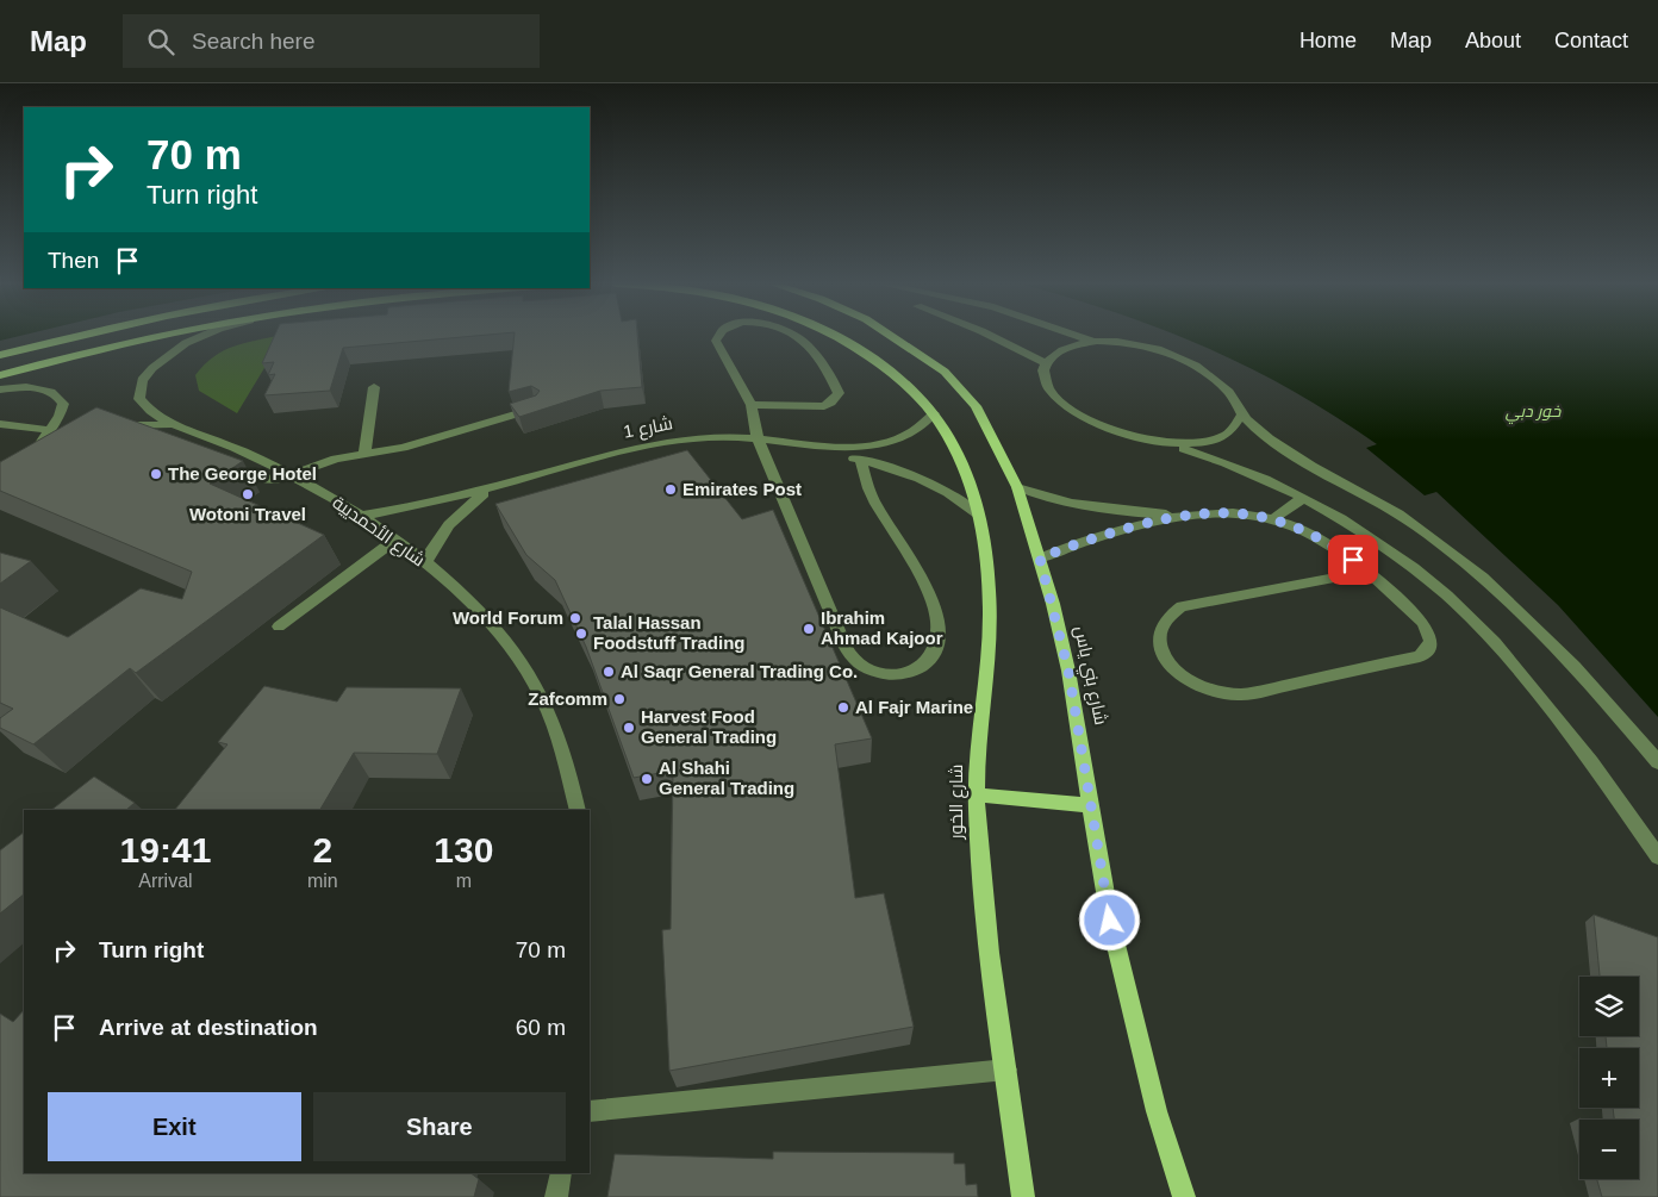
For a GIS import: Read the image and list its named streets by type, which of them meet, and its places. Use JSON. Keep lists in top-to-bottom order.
{
  "streets": {
    "main road": ["شارع بني ياس", "شارع الخور"],
    "street": ["شارع 1", "شارع الأحمديية"]
  },
  "crossings": [
    ["شارع 1", "شارع الأحمديية"],
    ["شارع 1", "شارع الخور"]
  ],
  "water": ["خور دبي"],
  "places": [
    "The George Hotel",
    "Emirates Post",
    "Wotoni Travel",
    "World Forum",
    "Ibrahim Ahmad Kajoor",
    "Talal Hassan Foodstuff Trading",
    "Al Saqr General Trading Co.",
    "Zafcomm",
    "Al Fajr Marine",
    "Harvest Food General Trading",
    "Al Shahi General Trading"
  ],
  "page": {
    "header": "Map",
    "search": "Search here",
    "nav": [
      "Home",
      "Map",
      "About",
      "Contact"
    ],
    "turn": ["70 m", "Turn right"],
    "then": "Then",
    "eta": [
      "19:41",
      "Arrival",
      "2",
      "min",
      "130",
      "m"
    ],
    "list": [
      {
        "name": "Turn right",
        "value": "70 m"
      },
      {
        "name": "Arrive at destination",
        "value": "60 m"
      }
    ],
    "map_buttons": ["+", "−"],
    "buttons": ["Exit", "Share"]
  }
}
